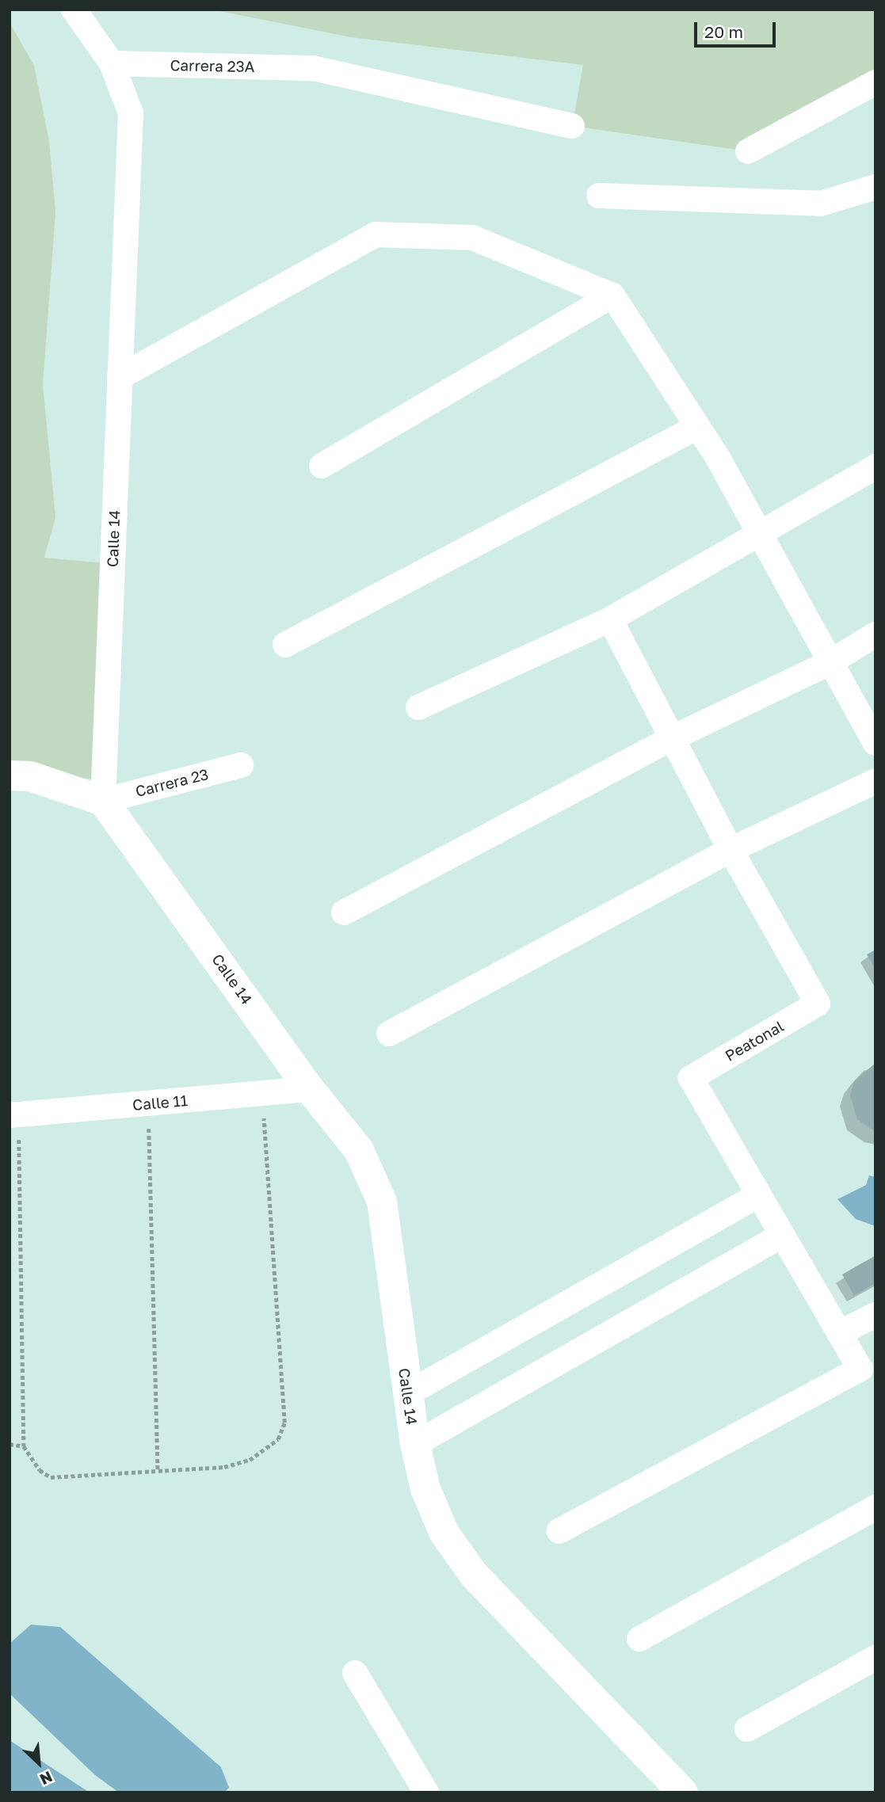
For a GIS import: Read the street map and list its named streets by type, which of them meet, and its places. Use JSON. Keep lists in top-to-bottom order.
{
  "streets": {
    "street": [
      "Carrera 23A",
      "Calle 14",
      "Carrera 23",
      "Peatonal",
      "Calle 11"
    ]
  },
  "crossings": [
    ["Carrera 23A", "Calle 14"],
    ["Calle 14", "Carrera 23"],
    ["Calle 14", "Calle 11"]
  ],
  "scale_bar": "20 m",
  "north": "bottom right"
}
